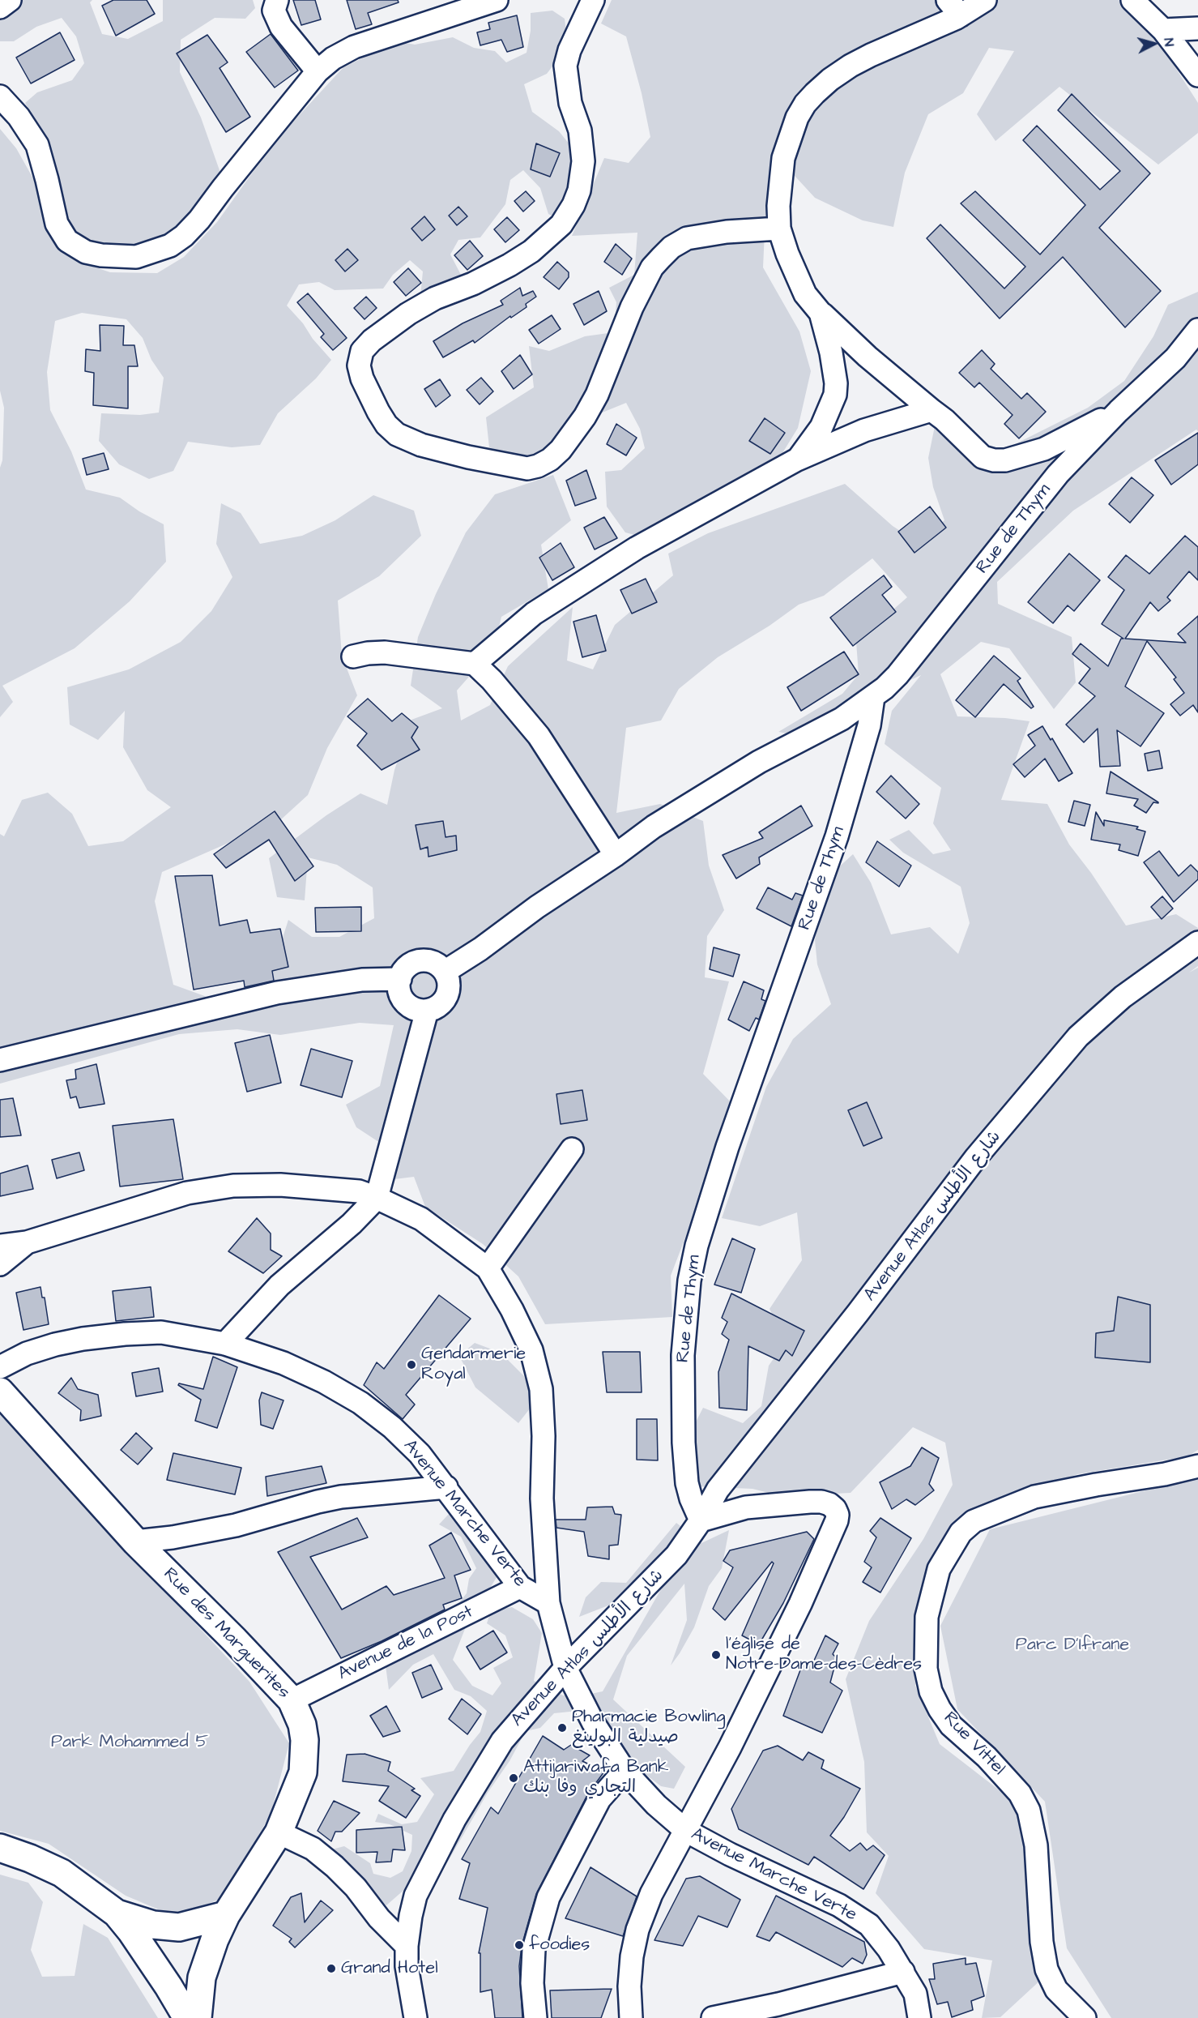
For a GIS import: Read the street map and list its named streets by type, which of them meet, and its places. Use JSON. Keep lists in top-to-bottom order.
{
  "streets": {
    "main road": ["Rue des Marguerites"],
    "street": [
      "Rue de Thym",
      "Avenue Atlas شارع الأطلس",
      "Avenue Marche Verte",
      "Avenue de la Post",
      "Rue Vittel"
    ]
  },
  "crossings": [
    ["Rue de Thym", "Avenue Atlas شارع الأطلس"],
    ["Avenue Atlas شارع الأطلس", "Avenue Marche Verte"],
    ["Avenue Marche Verte", "Avenue de la Post"],
    ["Rue des Marguerites", "Avenue de la Post"]
  ],
  "parks": ["Parc D'Ifrane", "Park Mohammed 5"],
  "places": [
    "Gendarmerie Royal",
    "l'église de Notre-Dame-des-Cèdres",
    "Pharmacie Bowling صيدلية البولينغ",
    "Attijariwafa Bank التجاري وفا بنك",
    "foodies",
    "Grand Hotel"
  ],
  "north": "right"
}
